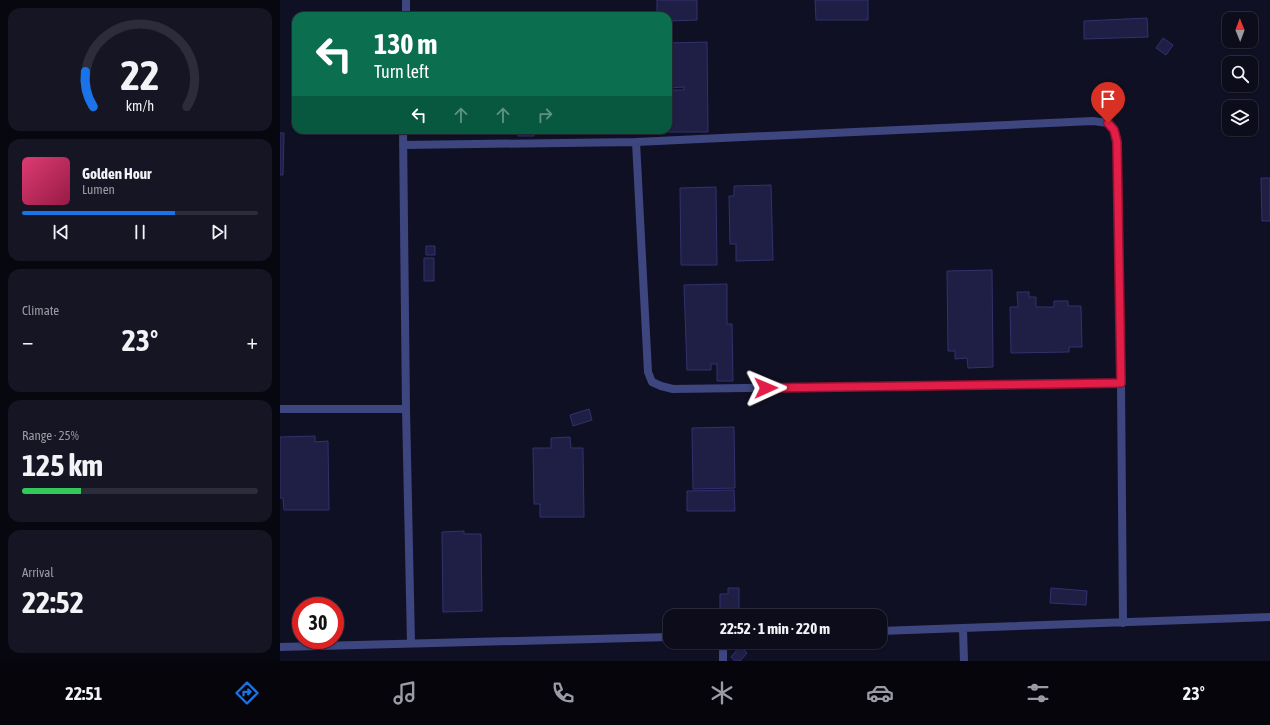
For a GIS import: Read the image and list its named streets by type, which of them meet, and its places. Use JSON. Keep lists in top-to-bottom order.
{
  "north": "top",
  "page": {
    "turn": ["130 m", "Turn left"],
    "song": ["Golden Hour", "Lumen"],
    "tile": [
      "Climate",
      ["Range · 25%", "125 km"],
      ["Arrival", "22:52"]
    ],
    "heat": ["−", "23°", "+"],
    "limit": "30",
    "trip": "22:52 · 1 min · 220 m",
    "tabs": ["22:51", "23°"],
    "gauge": ["22", "km/h"]
  }
}
